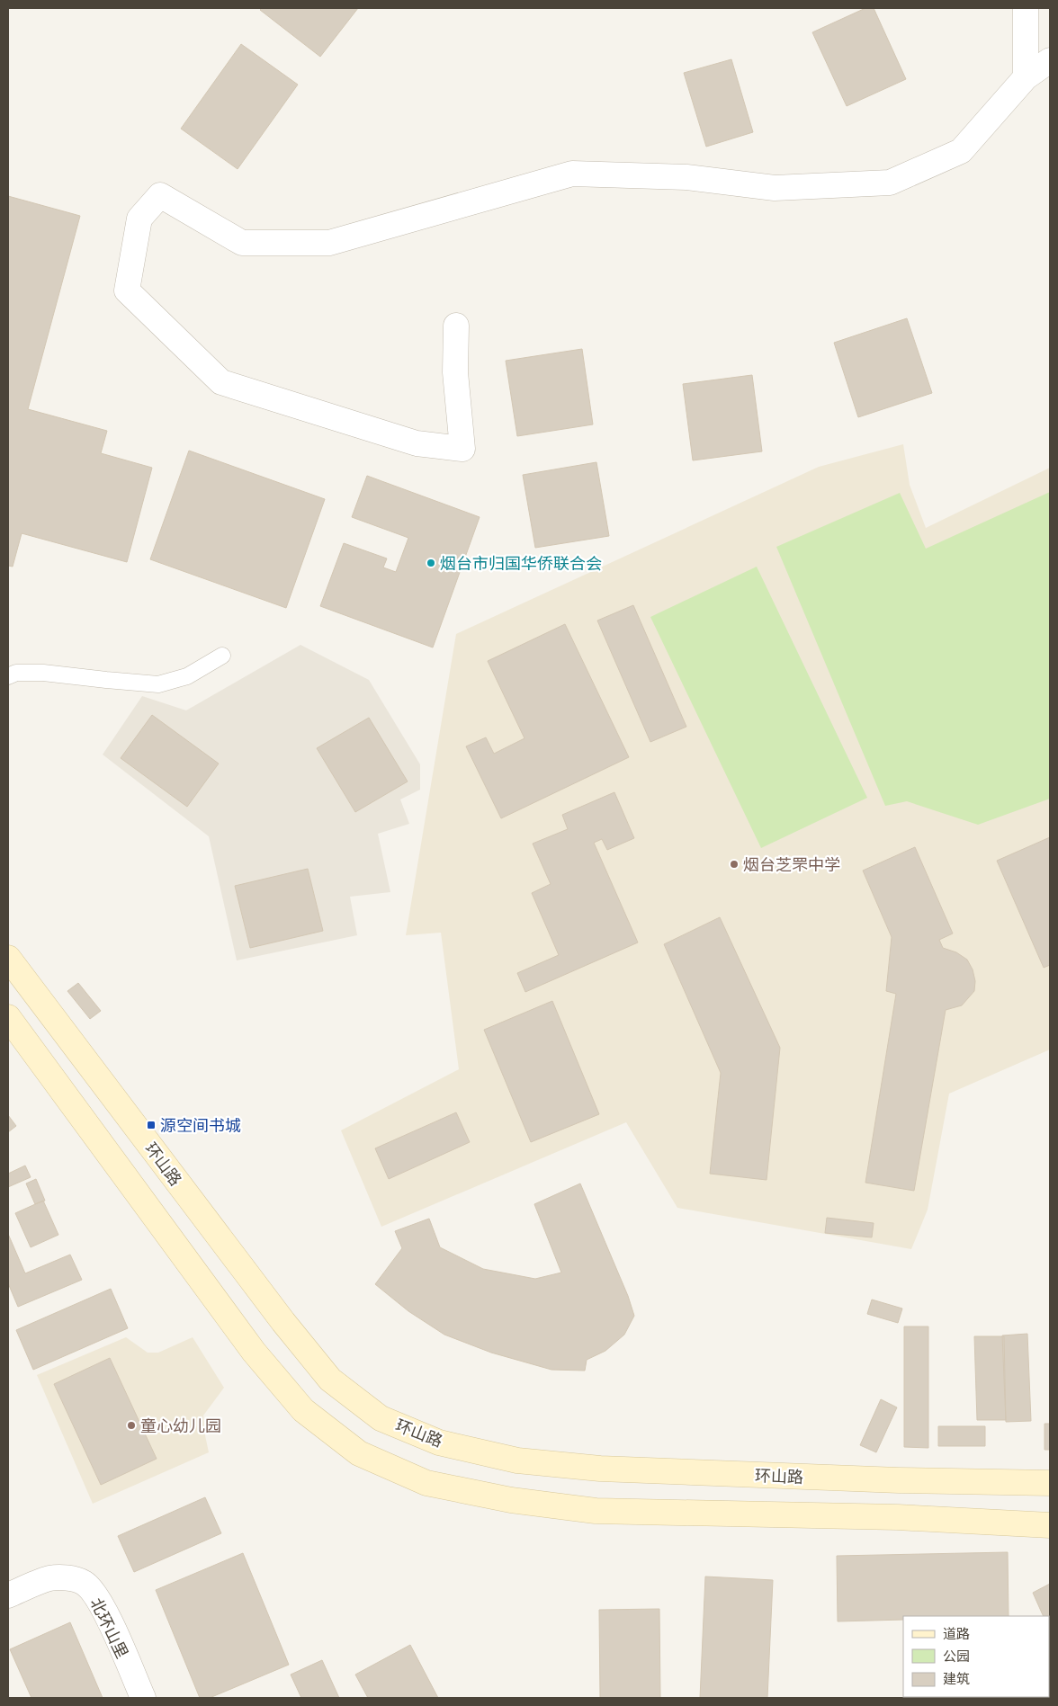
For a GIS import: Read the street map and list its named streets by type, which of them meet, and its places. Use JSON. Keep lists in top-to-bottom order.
{
  "streets": {
    "main road": ["环山路"],
    "street": ["北环山里"]
  },
  "places": {
    "other": ["烟台市归国华侨联合会", "烟台芝罘中学", "童心幼儿园"],
    "transit": ["源空间书城"]
  },
  "legend": ["道路", "公园", "建筑"]
}
